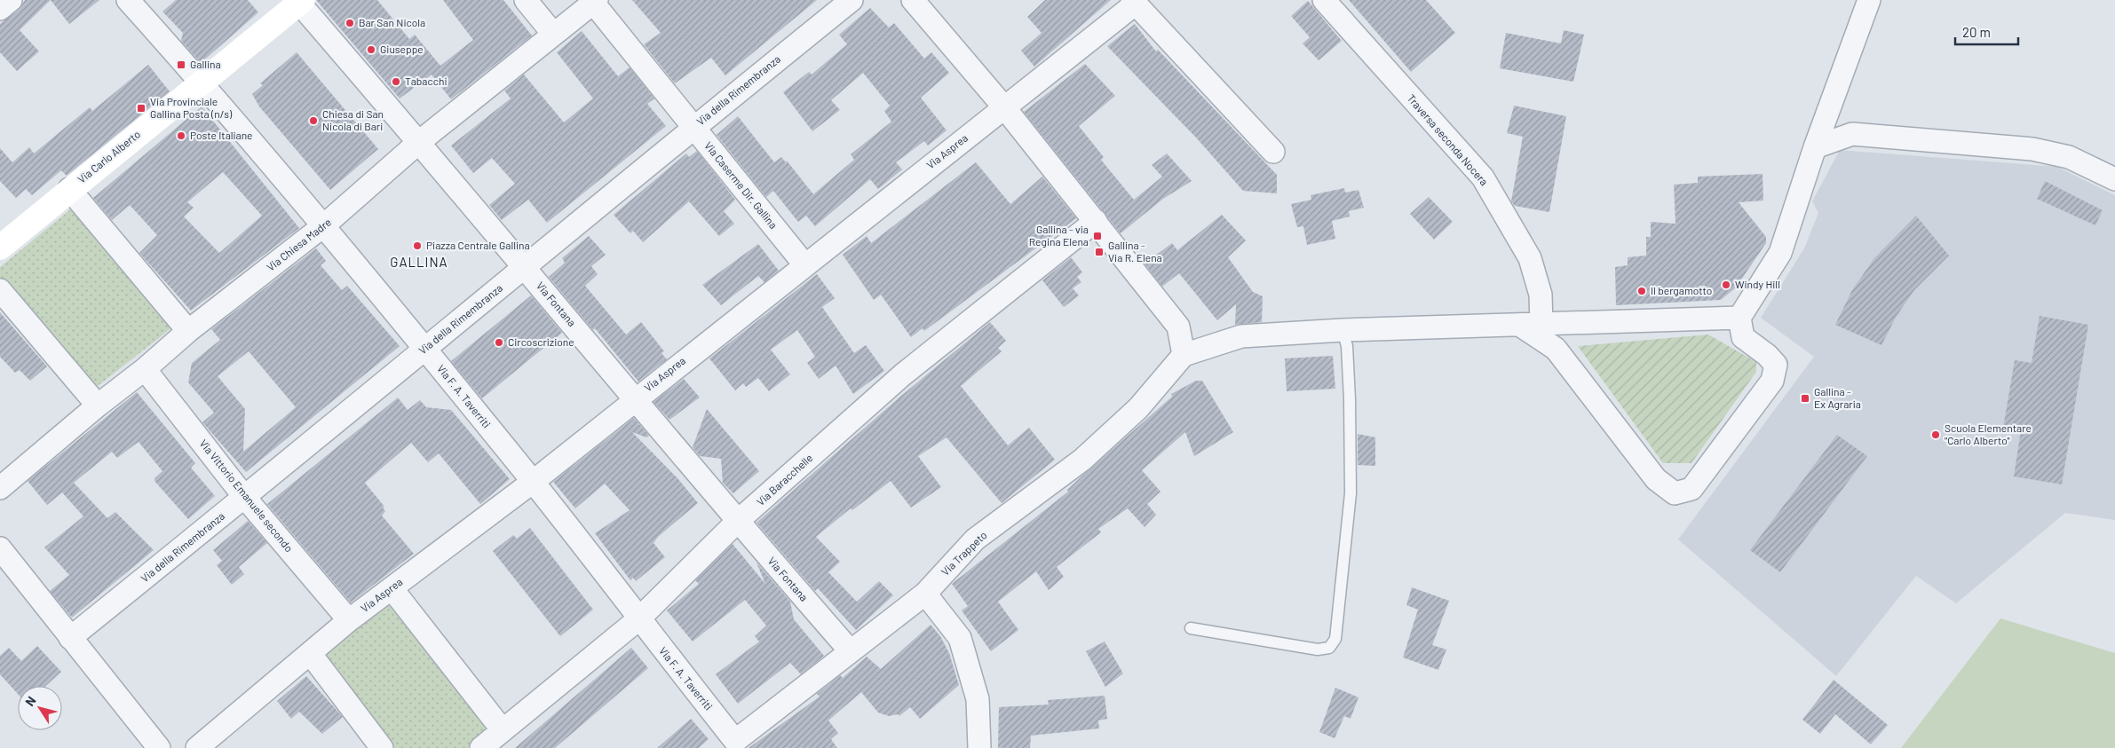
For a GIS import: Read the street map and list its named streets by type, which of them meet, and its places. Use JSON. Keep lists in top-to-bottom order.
{
  "streets": {
    "street": [
      "Via della Rimembranza",
      "Traversa seconda Nocera",
      "Via Asprea",
      "Via Carlo Alberto",
      "Via Caserme Dir. Gallina",
      "Via Chiesa Madre",
      "Via Fontana",
      "Via F. A. Taverriti",
      "Via Baracchelle",
      "Via Vittorio Emanuele secondo",
      "Via Trappeto"
    ]
  },
  "crossings": [
    ["Via della Rimembranza", "Via Caserme Dir. Gallina"],
    ["Via della Rimembranza", "Via Fontana"],
    ["Via della Rimembranza", "Via F. A. Taverriti"],
    ["Via della Rimembranza", "Via Vittorio Emanuele secondo"],
    ["Via Asprea", "Via Caserme Dir. Gallina"],
    ["Via Asprea", "Via Fontana"],
    ["Via Asprea", "Via F. A. Taverriti"],
    ["Via Asprea", "Via Vittorio Emanuele secondo"],
    ["Via Carlo Alberto", "Via Fontana"],
    ["Via Carlo Alberto", "Via F. A. Taverriti"],
    ["Via Caserme Dir. Gallina", "Via Chiesa Madre"],
    ["Via Chiesa Madre", "Via Fontana"],
    ["Via Chiesa Madre", "Via F. A. Taverriti"],
    ["Via Chiesa Madre", "Via Vittorio Emanuele secondo"],
    ["Via Fontana", "Via Baracchelle"],
    ["Via Fontana", "Via Trappeto"],
    ["Via F. A. Taverriti", "Via Baracchelle"],
    ["Via F. A. Taverriti", "Via Trappeto"]
  ],
  "districts": ["GALLINA"],
  "places": {
    "other": [
      "Bar San Nicola",
      "Giuseppe",
      "Tabacchi",
      "Chiesa di San Nicola di Bari",
      "Poste Italiane",
      "Piazza Centrale Gallina",
      "Windy Hill",
      "Il bergamotto",
      "Circoscrizione",
      "Scuola Elementare \"Carlo Alberto\""
    ],
    "transit": [
      "Gallina",
      "Via Provinciale Gallina Posta (n/s)",
      "Gallina - via Regina Elena",
      "Gallina - Via R. Elena",
      "Gallina - Ex Agraria"
    ]
  },
  "scale_bar": "20 m",
  "north": "top left"
}
